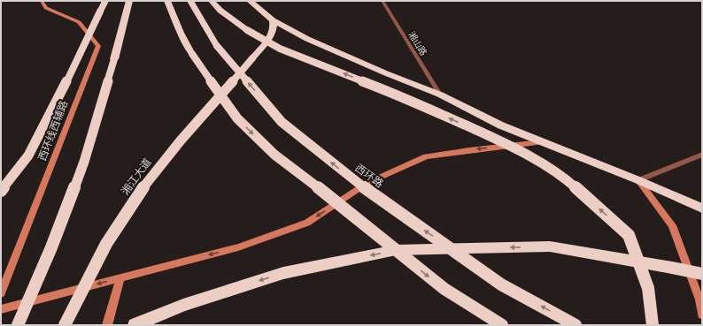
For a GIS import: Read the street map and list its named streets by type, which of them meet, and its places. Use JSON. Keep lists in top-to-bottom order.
{
  "streets": {
    "highway": ["西环路", "湘江大道"],
    "street": ["湘山路", "西环线西辅路"]
  }
}
